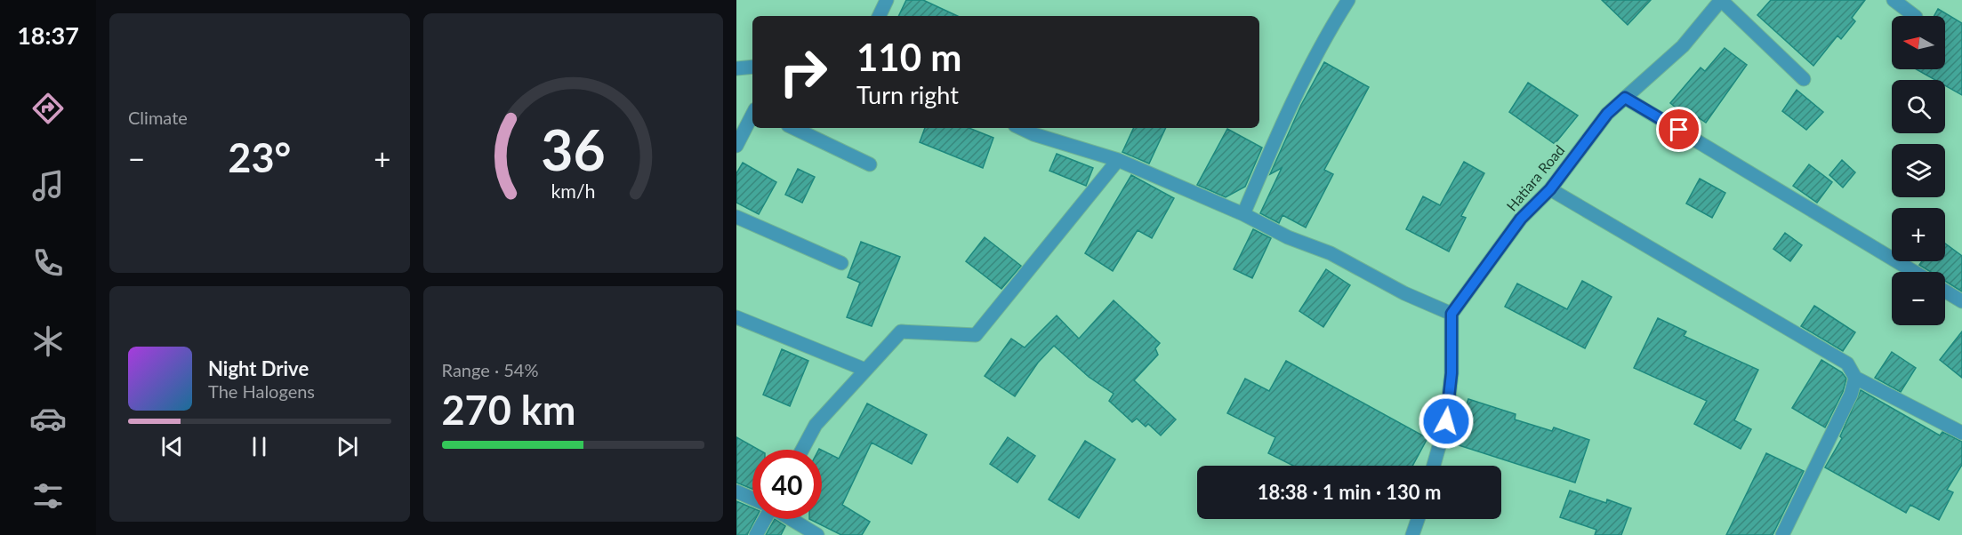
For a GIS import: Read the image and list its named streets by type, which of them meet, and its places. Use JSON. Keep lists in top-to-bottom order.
{
  "streets": {
    "street": ["Hatiara Road"]
  },
  "north": "left",
  "page": {
    "tabs": "18:37",
    "tile": [
      "Climate",
      ["Range · 54%", "270 km"]
    ],
    "map_buttons": ["+", "−"],
    "turn": ["110 m", "Turn right"],
    "heat": ["−", "23°", "+"],
    "song": ["Night Drive", "The Halogens"],
    "limit": "40",
    "trip": "18:38 · 1 min · 130 m",
    "gauge": ["36", "km/h"]
  }
}
